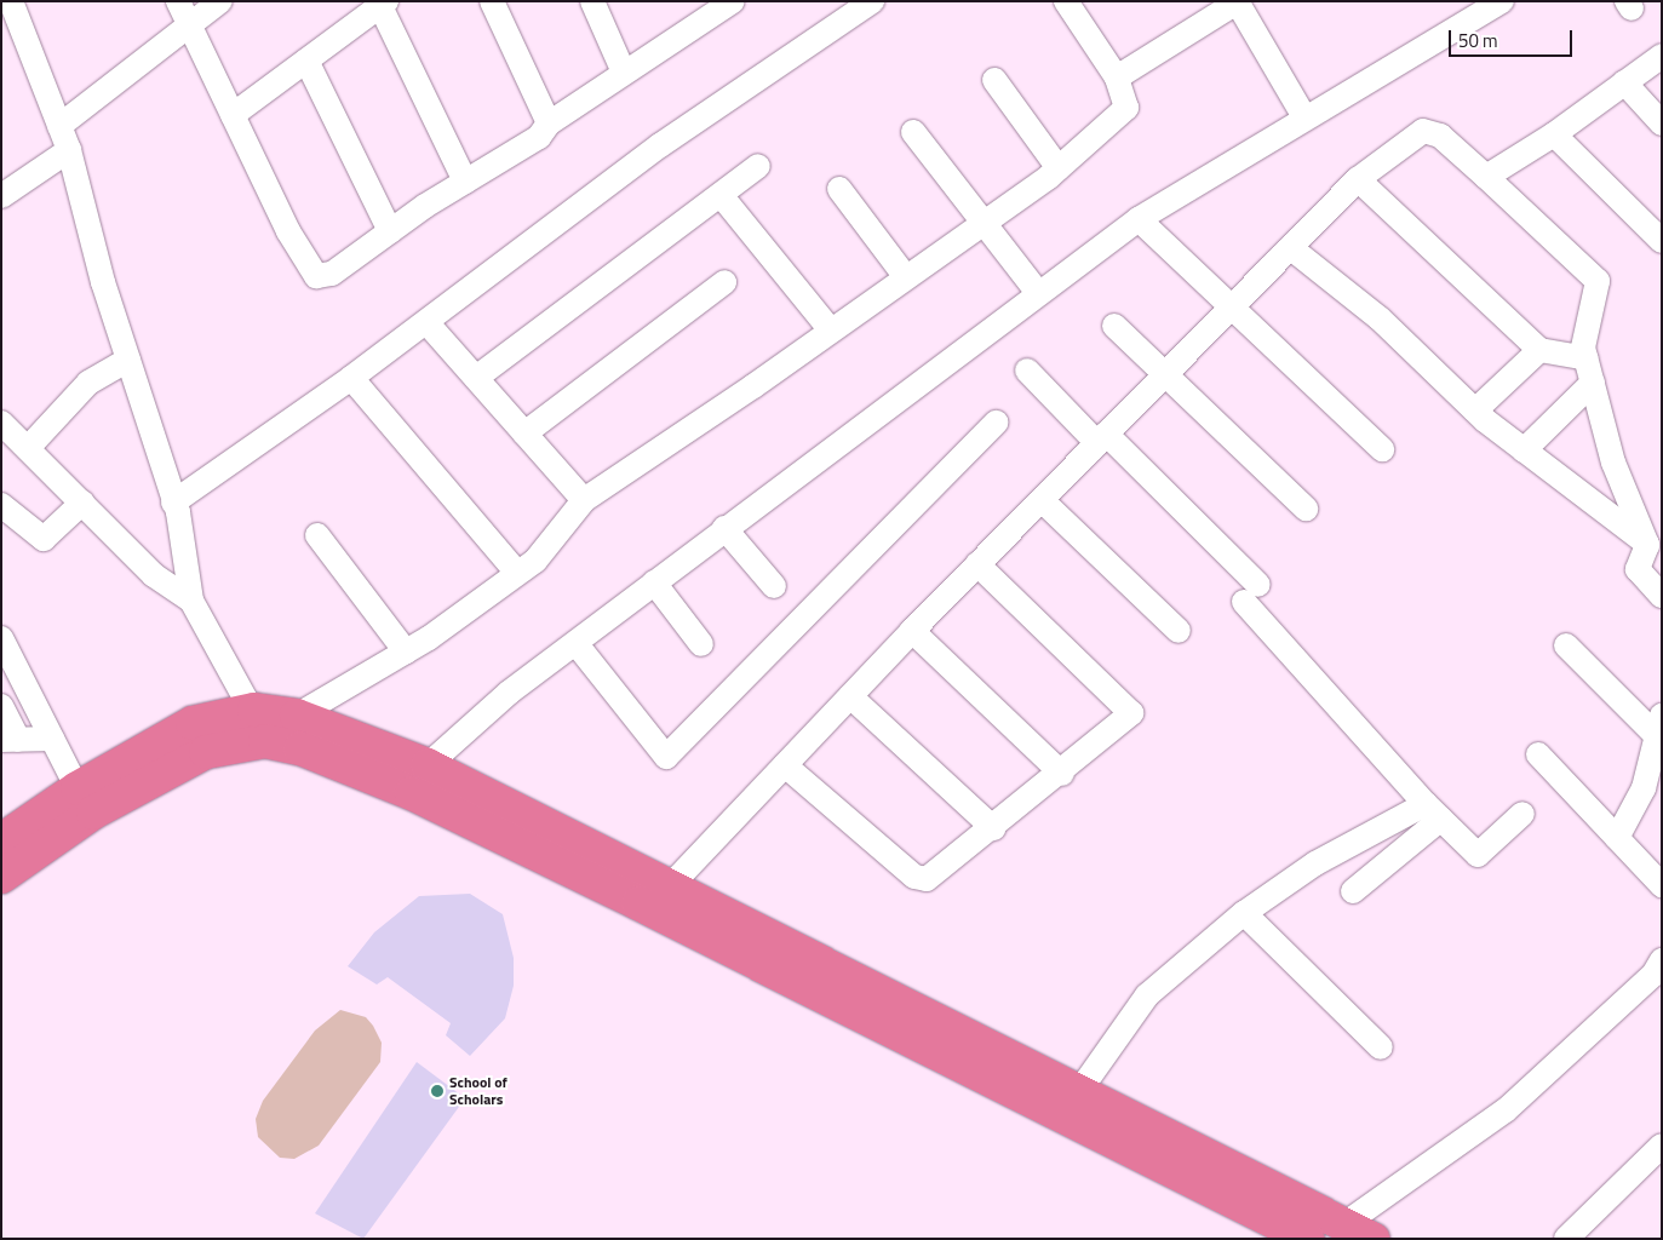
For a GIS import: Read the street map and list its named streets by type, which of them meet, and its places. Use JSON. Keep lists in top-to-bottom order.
{
  "places": ["School of Scholars"],
  "scale_bar": "50 m"
}
